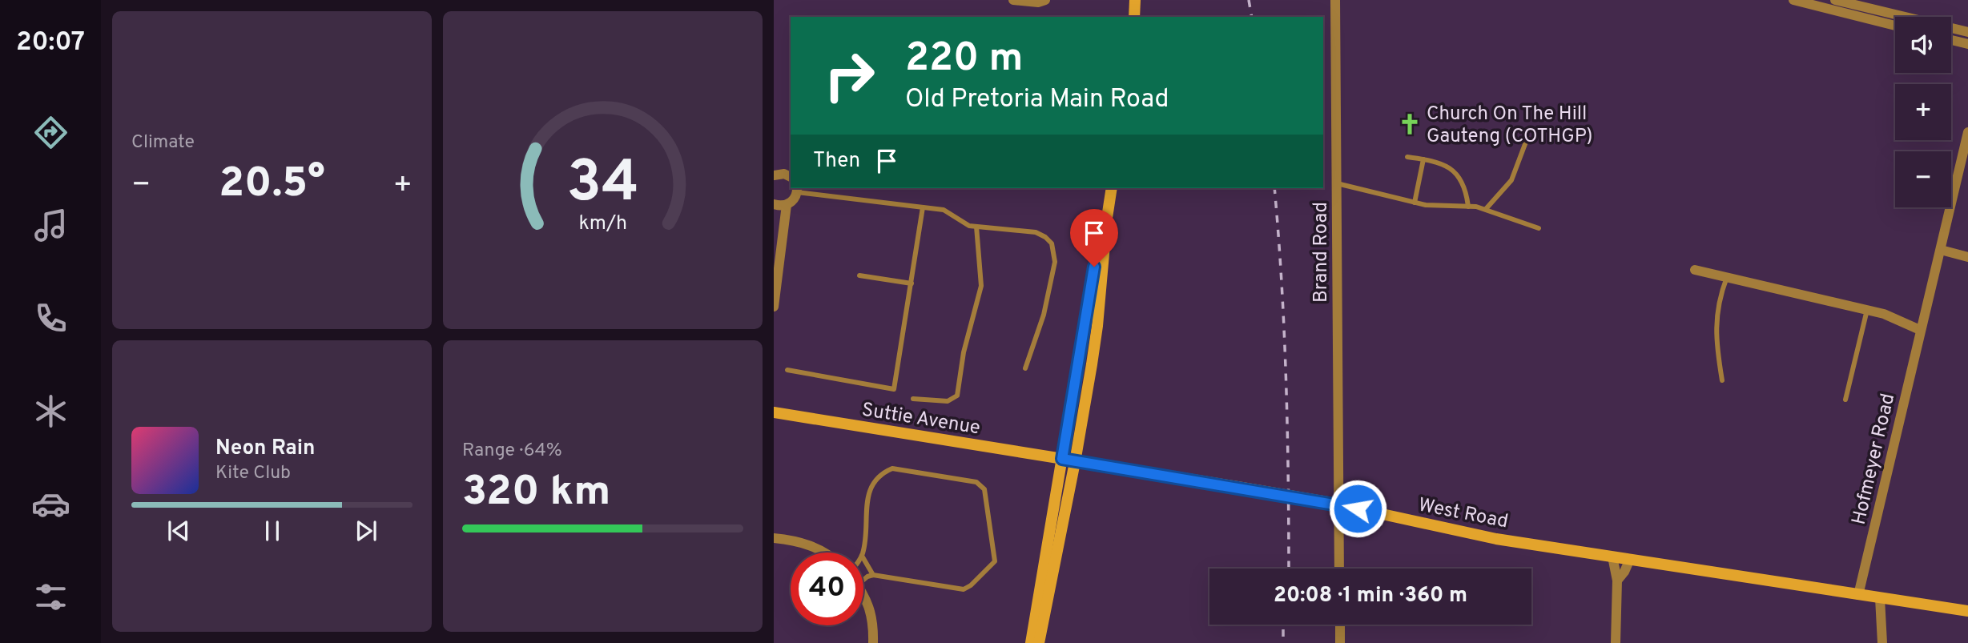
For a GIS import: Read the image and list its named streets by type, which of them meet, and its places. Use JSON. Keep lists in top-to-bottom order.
{
  "streets": {
    "street": [
      "Brand Road",
      "Suttie Avenue",
      "Hofmeyer Road",
      "West Road"
    ]
  },
  "crossings": [
    ["Brand Road", "West Road"],
    ["Suttie Avenue", "West Road"],
    ["Hofmeyer Road", "West Road"]
  ],
  "places": {
    "church": ["Church On The Hill Gauteng (COTHGP)"]
  },
  "page": {
    "tabs": "20:07",
    "tile": [
      "Climate",
      ["Range · 64%", "320 km"]
    ],
    "map_buttons": ["+", "−"],
    "turn": ["220 m", "Old Pretoria Main Road"],
    "then": "Then",
    "heat": ["−", "20.5°", "+"],
    "song": ["Neon Rain", "Kite Club"],
    "limit": "40",
    "trip": "20:08 · 1 min · 360 m",
    "gauge": ["34", "km/h"]
  }
}
